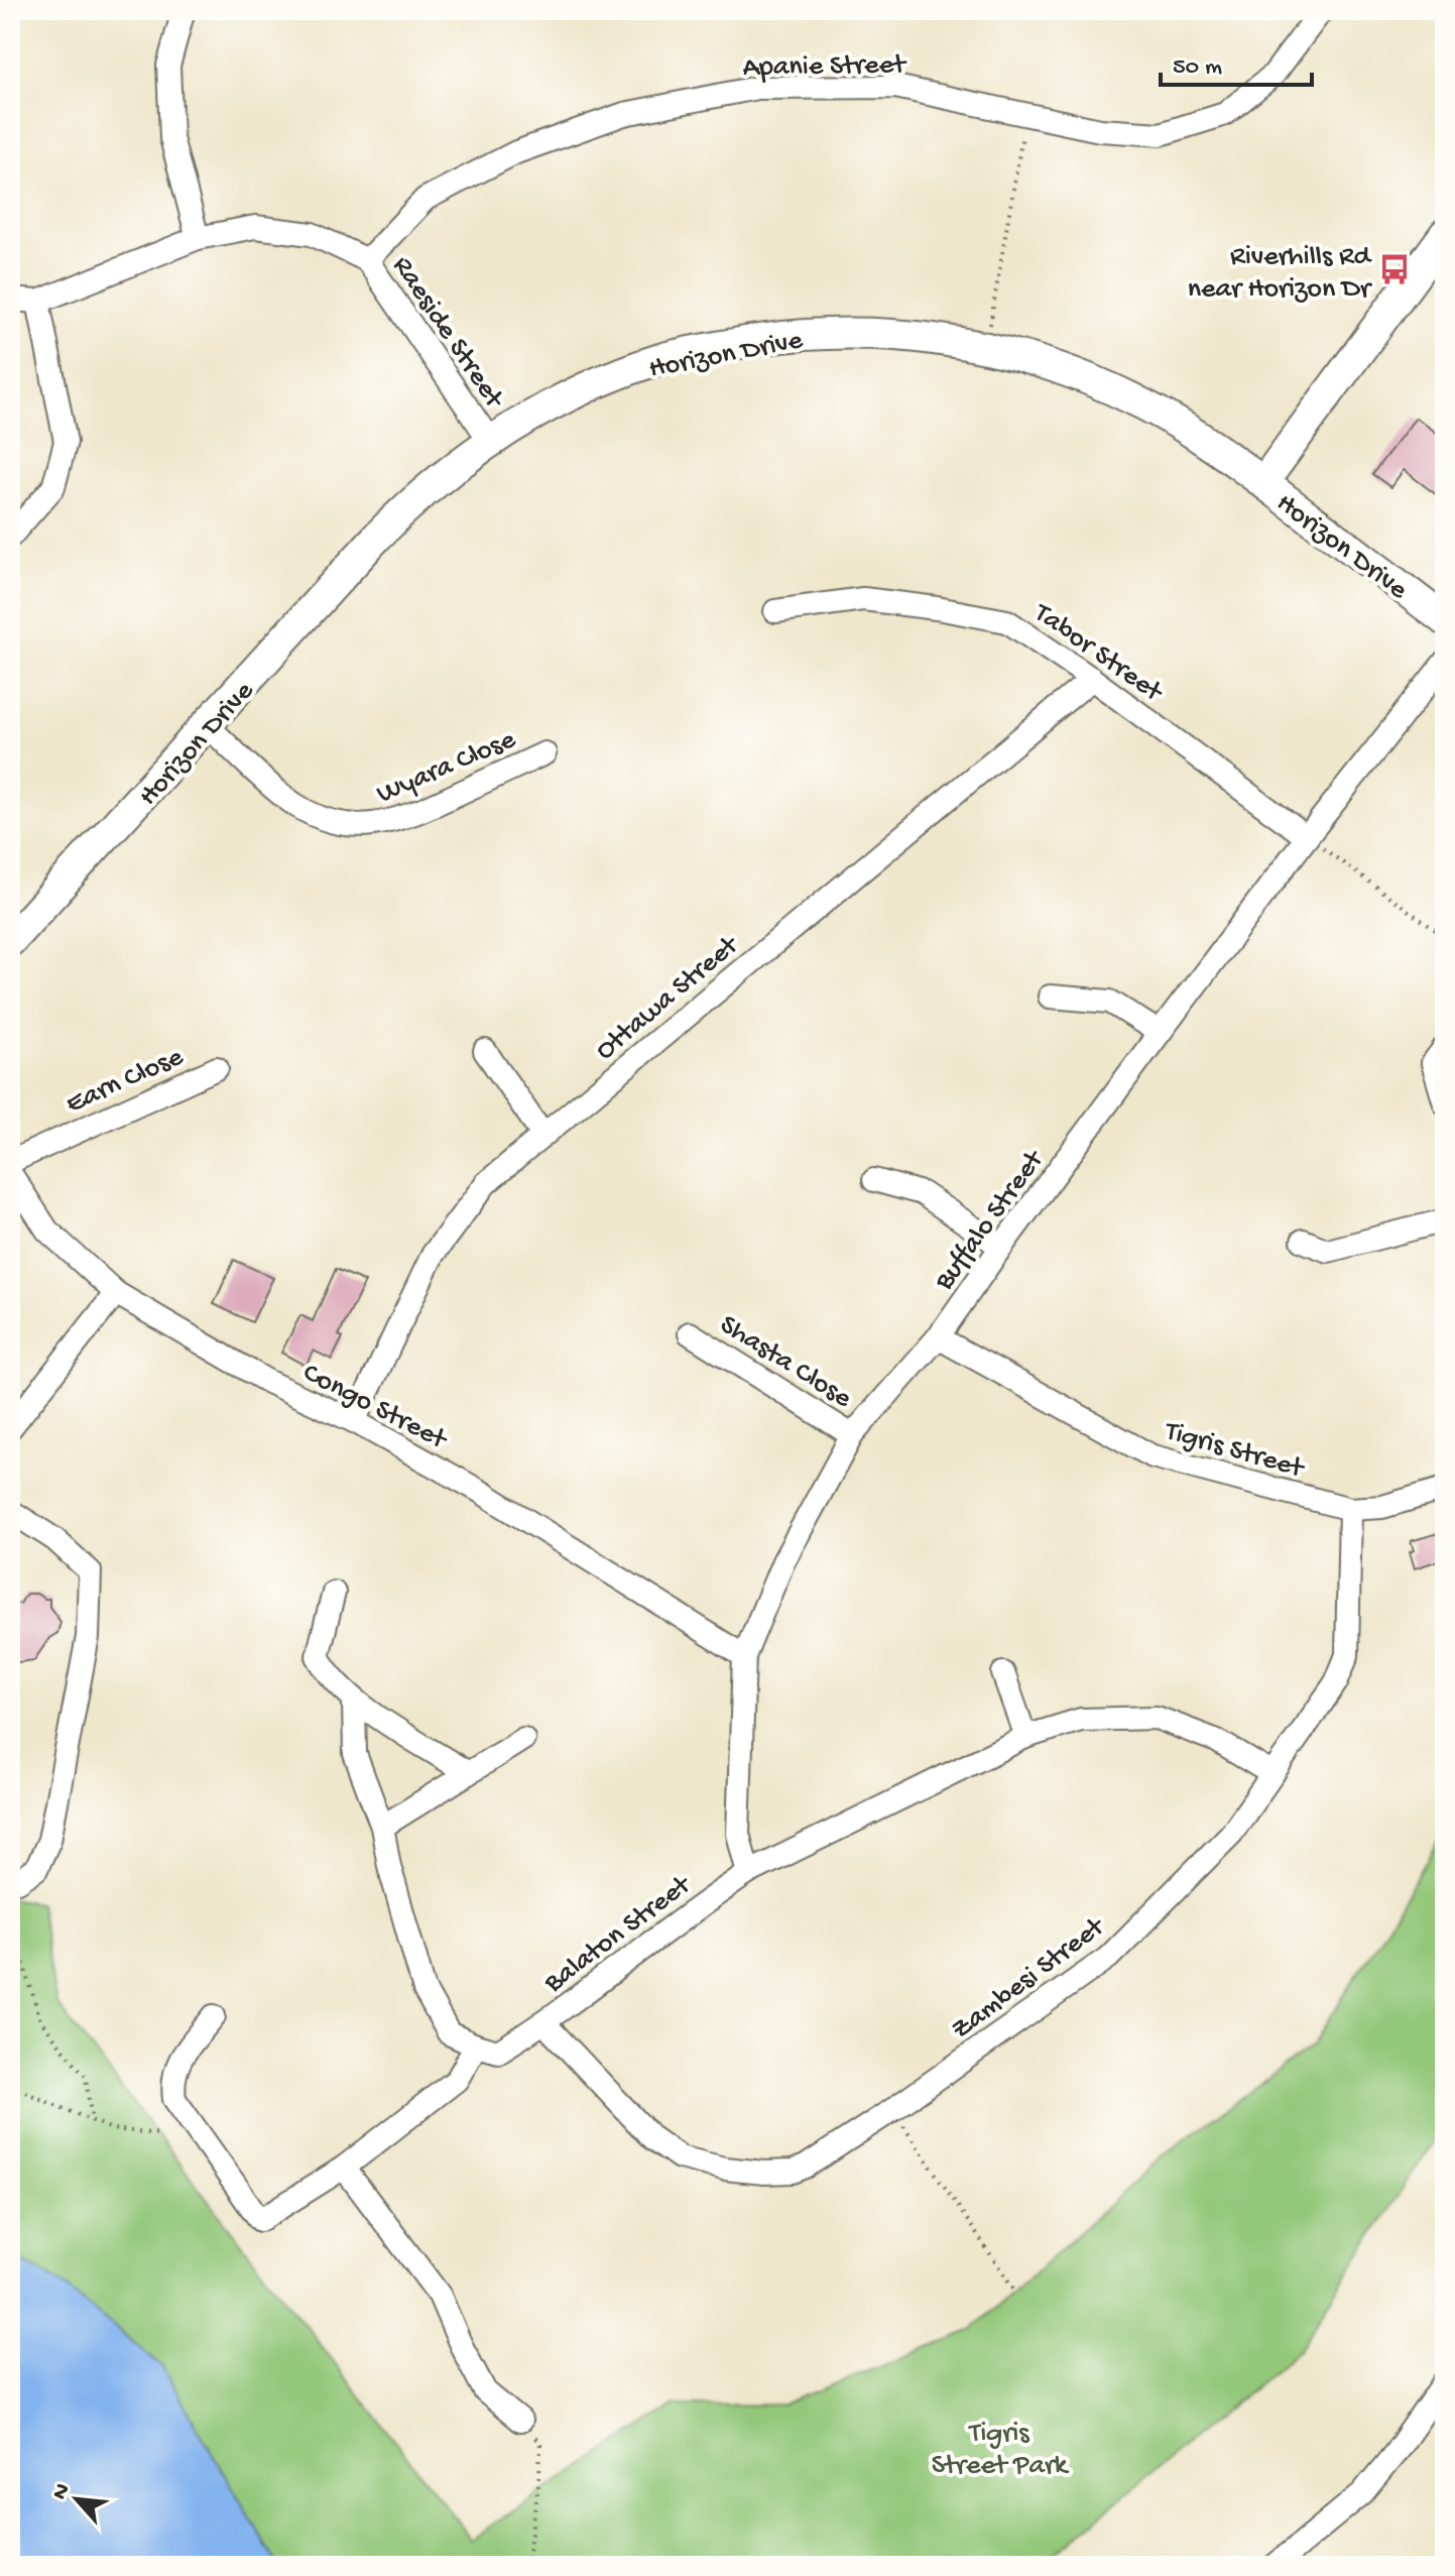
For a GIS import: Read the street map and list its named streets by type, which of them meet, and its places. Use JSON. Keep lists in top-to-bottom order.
{
  "streets": {
    "street": [
      "Apanie Street",
      "Raeside Street",
      "Horizon Drive",
      "Tabor Street",
      "Wyara Close",
      "Ottawa Street",
      "Earn Close",
      "Buffalo Street",
      "Shasta Close",
      "Congo Street",
      "Tigris Street",
      "Balaton Street",
      "Zambesi Street"
    ]
  },
  "crossings": [
    ["Apanie Street", "Raeside Street"],
    ["Raeside Street", "Horizon Drive"],
    ["Horizon Drive", "Wyara Close"],
    ["Tabor Street", "Ottawa Street"],
    ["Tabor Street", "Buffalo Street"],
    ["Ottawa Street", "Congo Street"],
    ["Buffalo Street", "Shasta Close"],
    ["Buffalo Street", "Congo Street"],
    ["Buffalo Street", "Tigris Street"],
    ["Buffalo Street", "Balaton Street"],
    ["Tigris Street", "Zambesi Street"],
    ["Balaton Street", "Zambesi Street"]
  ],
  "parks": ["Tigris Street Park"],
  "places": {
    "bus stop": ["Riverhills Rd near Horizon Dr"]
  },
  "scale_bar": "50 m",
  "north": "top left"
}
